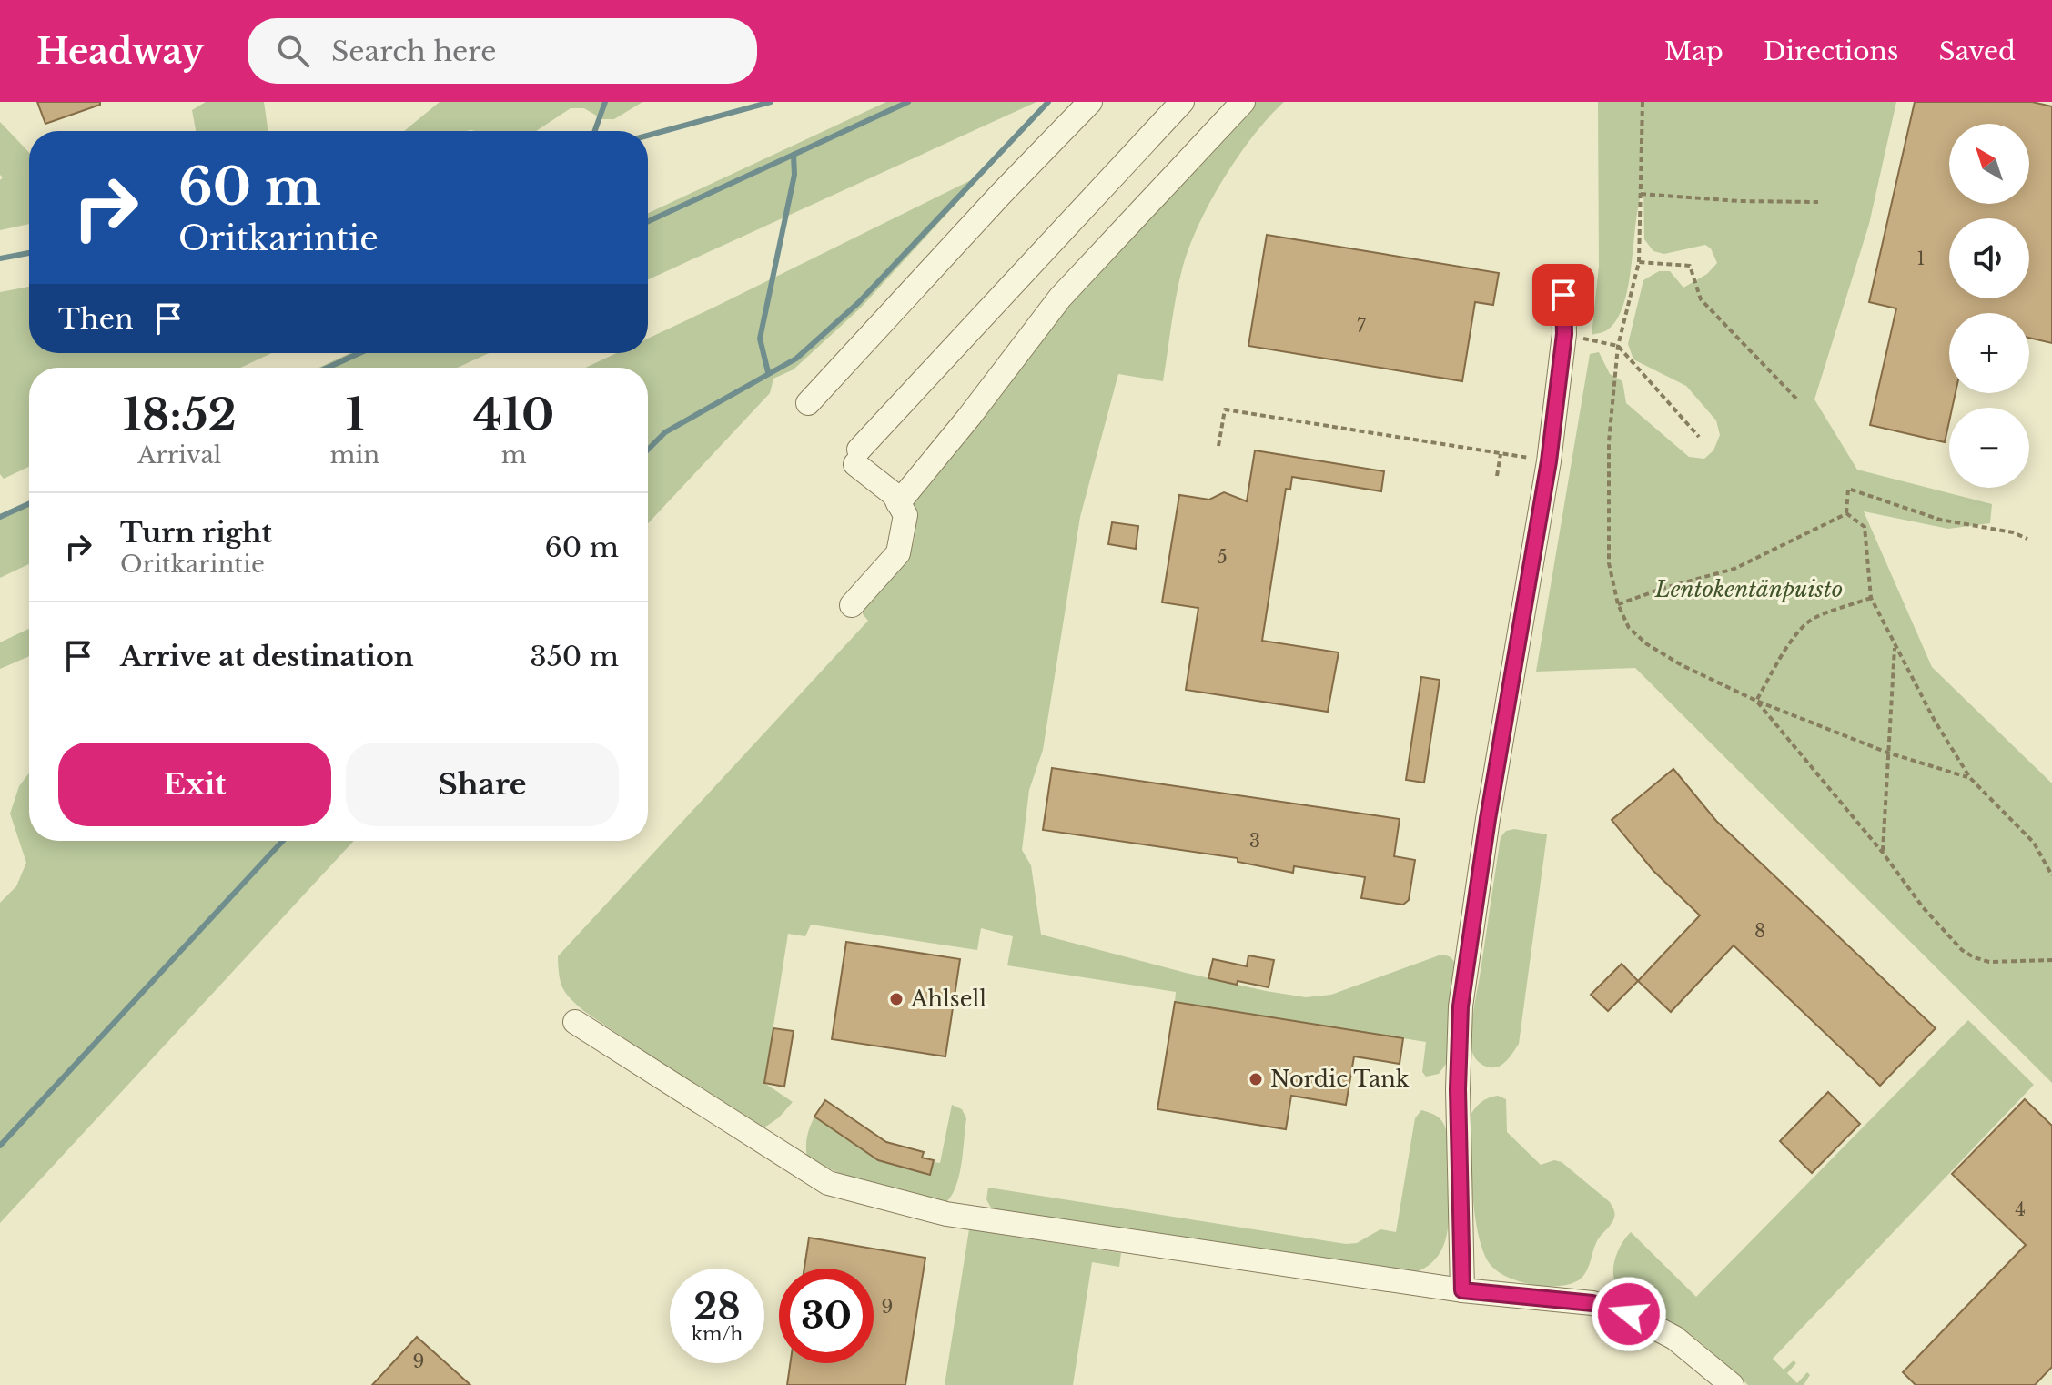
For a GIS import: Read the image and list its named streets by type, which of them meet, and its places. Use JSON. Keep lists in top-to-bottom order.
{
  "parks": ["Lentokentänpuisto"],
  "places": ["Ahlsell", "Nordic Tank"],
  "house_numbers": [
    "1",
    "7",
    "5",
    "3",
    "8",
    "4",
    "9",
    "9"
  ],
  "north": "top left",
  "page": {
    "header": "Headway",
    "search": "Search here",
    "nav": ["Map", "Directions", "Saved"],
    "map_buttons": ["+", "−"],
    "turn": ["60 m", "Oritkarintie"],
    "then": "Then",
    "eta": [
      "18:52",
      "Arrival",
      "1",
      "min",
      "410",
      "m"
    ],
    "list": [
      {
        "name": "Turn right",
        "note": "Oritkarintie",
        "value": "60 m"
      },
      {
        "name": "Arrive at destination",
        "value": "350 m"
      }
    ],
    "buttons": ["Exit", "Share"],
    "speed": "28 km/h",
    "limit": "30"
  }
}
